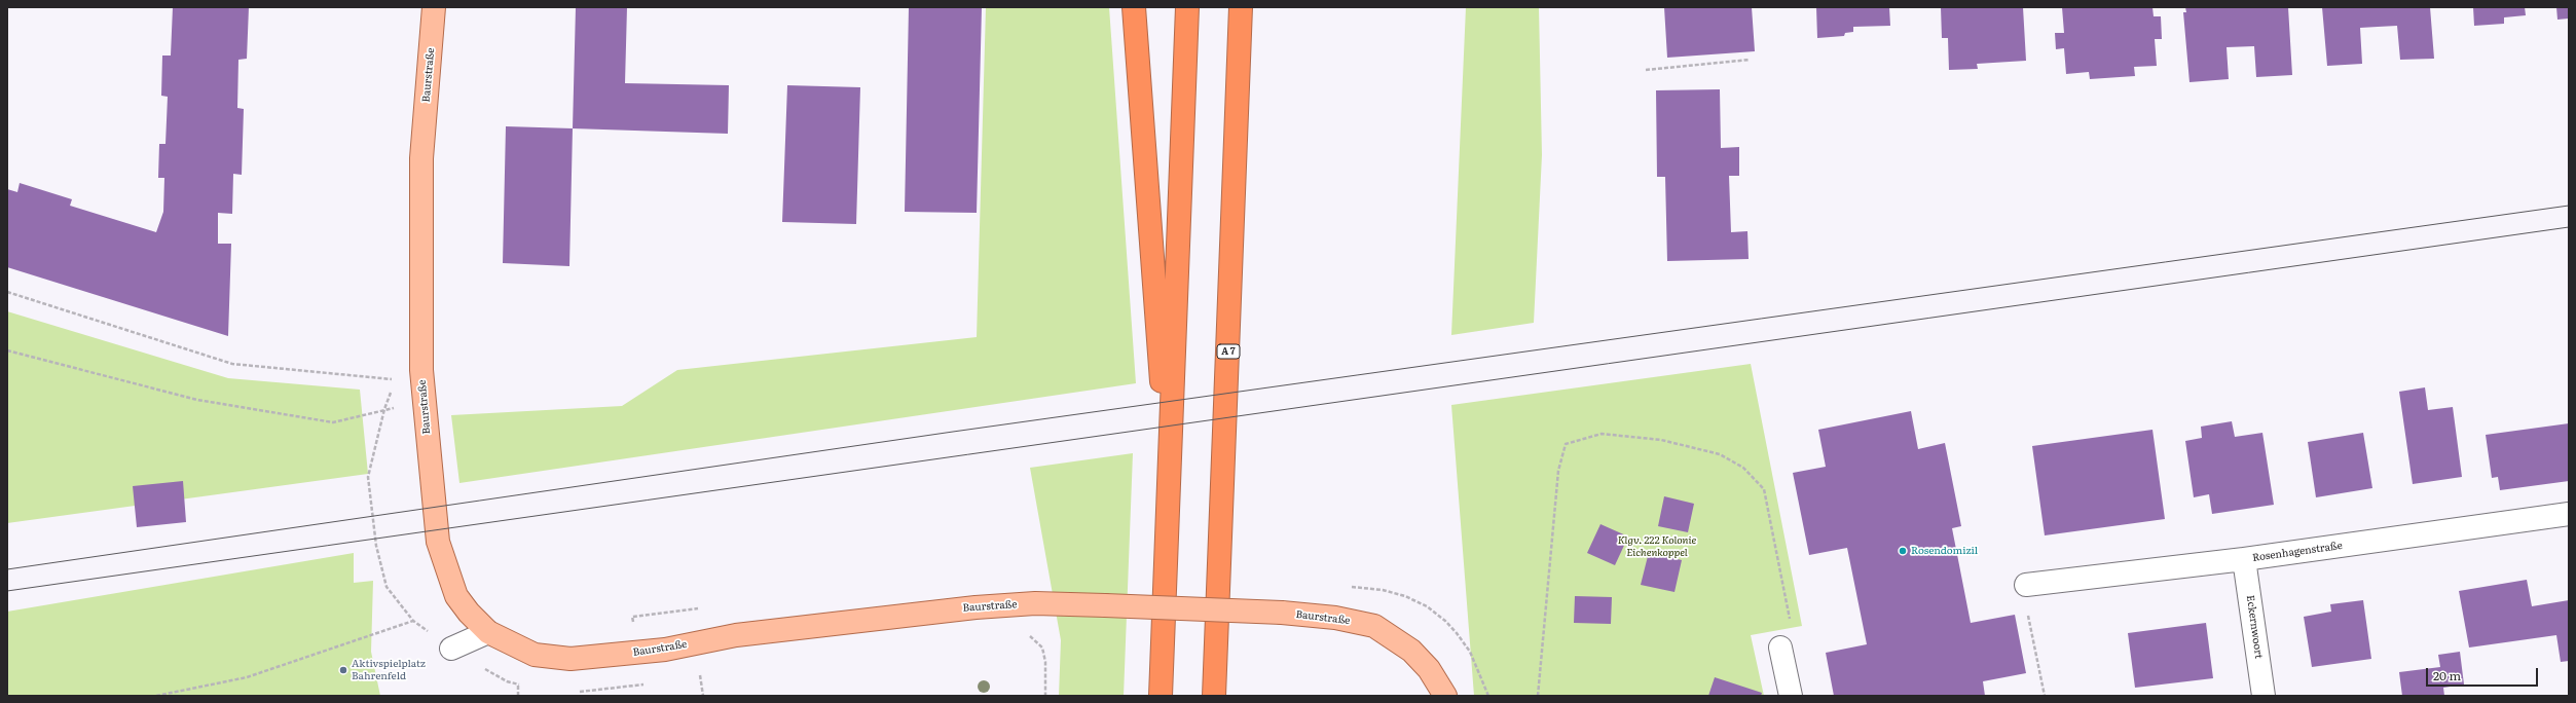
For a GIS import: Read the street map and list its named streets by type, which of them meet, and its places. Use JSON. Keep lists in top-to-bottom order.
{
  "streets": {
    "highway": ["A 7"],
    "main road": ["Baurstraße"],
    "street": ["Rosenhagenstraße", "Eckernwoort"]
  },
  "crossings": [
    ["Rosenhagenstraße", "Eckernwoort"]
  ],
  "parks": ["Klgv. 222 Kolonie Eichenkoppel"],
  "places": ["Rosendomizil", "Aktivspielplatz Bahrenfeld"],
  "scale_bar": "20 m"
}
